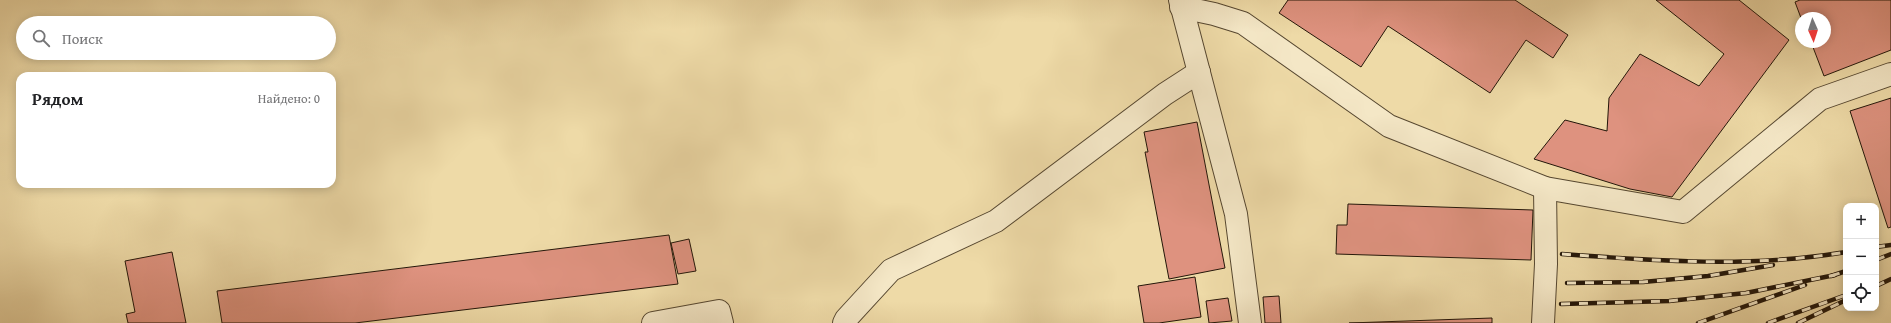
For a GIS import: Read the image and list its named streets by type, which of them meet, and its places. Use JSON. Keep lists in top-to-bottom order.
{
  "north": "bottom",
  "page": {
    "search": "Поиск",
    "heading": ["Рядом", "Найдено: 0"],
    "map_buttons": ["+", "−"]
  }
}
